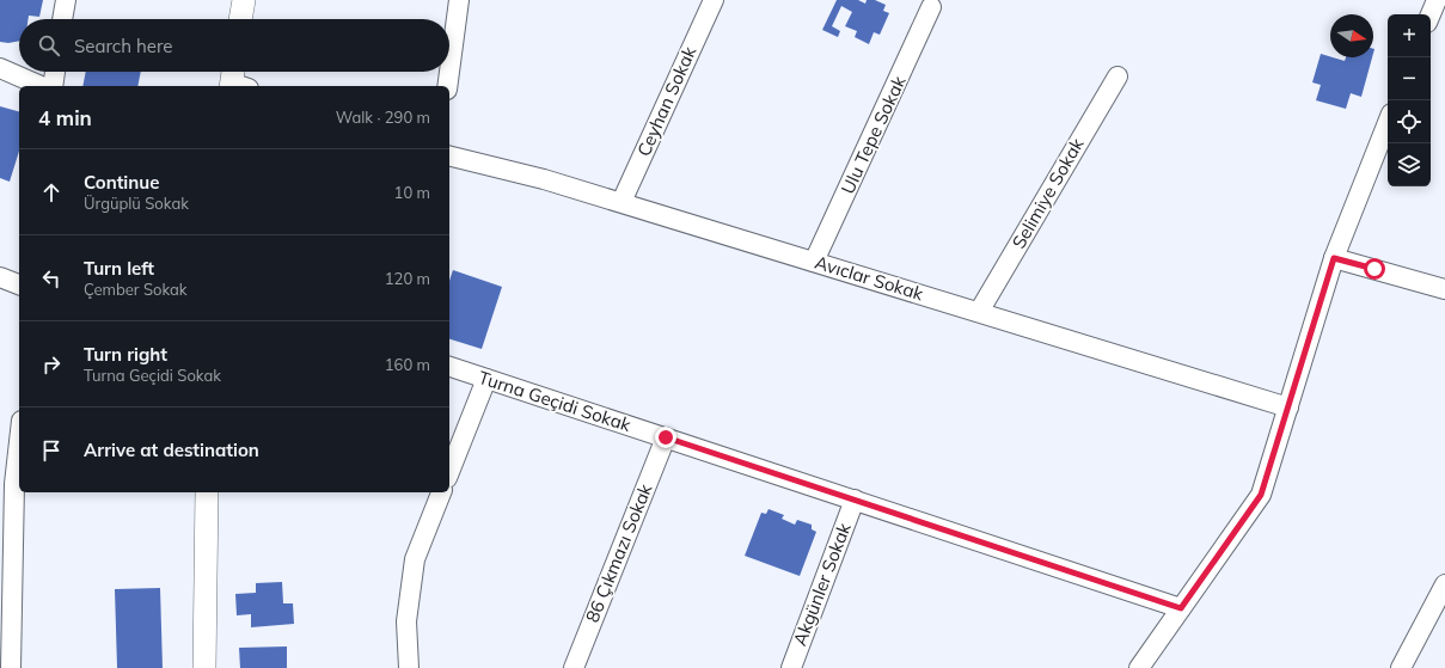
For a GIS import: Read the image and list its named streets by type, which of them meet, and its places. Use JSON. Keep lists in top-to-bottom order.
{
  "streets": {
    "street": [
      "Ceyhan Sokak",
      "Ulu Tepe Sokak",
      "Selimiye Sokak",
      "Avıclar Sokak",
      "Turna Geçidi Sokak",
      "86 Çıkmazı Sokak",
      "Akgünler Sokak"
    ]
  },
  "crossings": [
    ["Ceyhan Sokak", "Avıclar Sokak"],
    ["Ulu Tepe Sokak", "Avıclar Sokak"],
    ["Selimiye Sokak", "Avıclar Sokak"],
    ["Turna Geçidi Sokak", "86 Çıkmazı Sokak"],
    ["Turna Geçidi Sokak", "Akgünler Sokak"]
  ],
  "north": "right",
  "page": {
    "map_buttons": ["+", "−"],
    "search": "Search here",
    "heading": ["4 min", "Walk · 290 m"],
    "list": [
      ["Continue", "Ürgüplü Sokak", "10 m"],
      ["Turn left", "Çember Sokak", "120 m"],
      ["Turn right", "Turna Geçidi Sokak", "160 m"],
      "Arrive at destination"
    ]
  }
}
